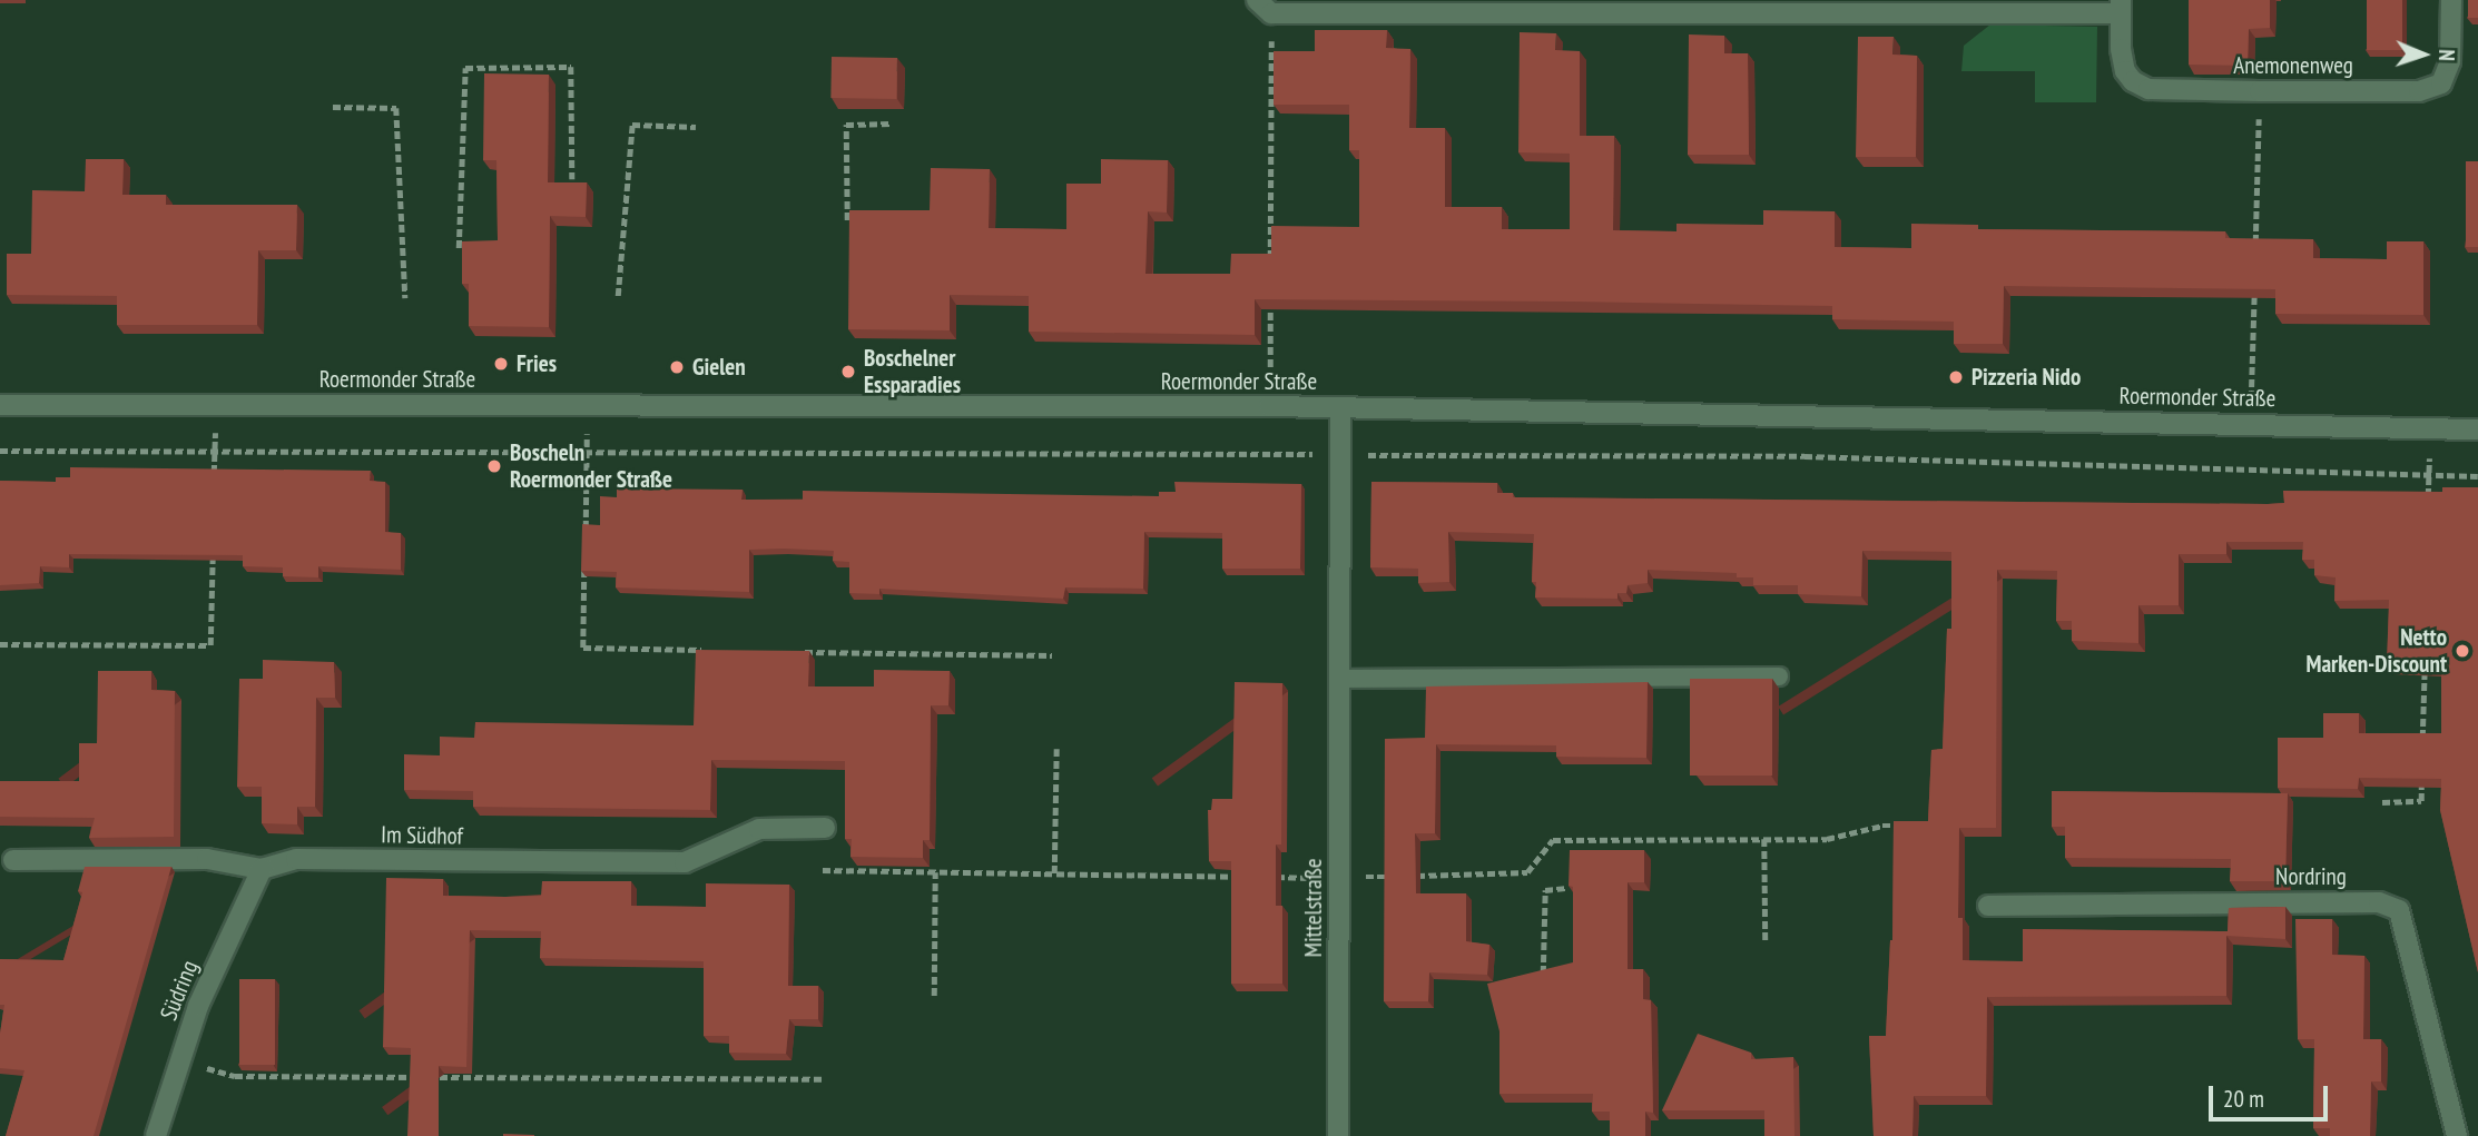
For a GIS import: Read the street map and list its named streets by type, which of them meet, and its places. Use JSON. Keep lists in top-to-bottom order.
{
  "streets": {
    "street": [
      "Anemonenweg",
      "Roermonder Straße",
      "Im Südhof",
      "Nordring",
      "Mittelstraße",
      "Südring"
    ]
  },
  "crossings": [
    ["Roermonder Straße", "Mittelstraße"],
    ["Im Südhof", "Südring"]
  ],
  "places": [
    "Fries",
    "Gielen",
    "Boschelner Essparadies",
    "Pizzeria Nido",
    "Boscheln Roermonder Straße",
    "Netto Marken-Discount"
  ],
  "scale_bar": "20 m",
  "north": "right"
}
